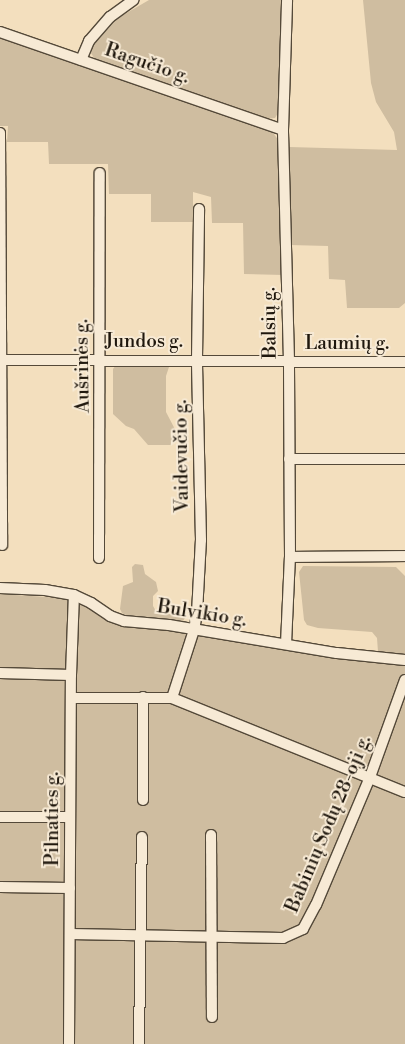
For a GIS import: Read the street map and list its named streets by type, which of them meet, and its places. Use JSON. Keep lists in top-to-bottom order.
{
  "streets": {
    "street": [
      "Ragučio g.",
      "Balsių g.",
      "Jundos g.",
      "Laumių g.",
      "Aušrinės g.",
      "Vaidevučio g.",
      "Bulvikio g.",
      "Pilnaties g.",
      "Babinių Sodų 28-oji g."
    ]
  },
  "crossings": [
    ["Ragučio g.", "Balsių g."],
    ["Balsių g.", "Jundos g."],
    ["Balsių g.", "Laumių g."],
    ["Balsių g.", "Bulvikio g."],
    ["Jundos g.", "Laumių g."],
    ["Jundos g.", "Aušrinės g."],
    ["Jundos g.", "Vaidevučio g."],
    ["Vaidevučio g.", "Bulvikio g."],
    ["Bulvikio g.", "Pilnaties g."],
    ["Pilnaties g.", "Babinių Sodų 28-oji g."]
  ]
}
